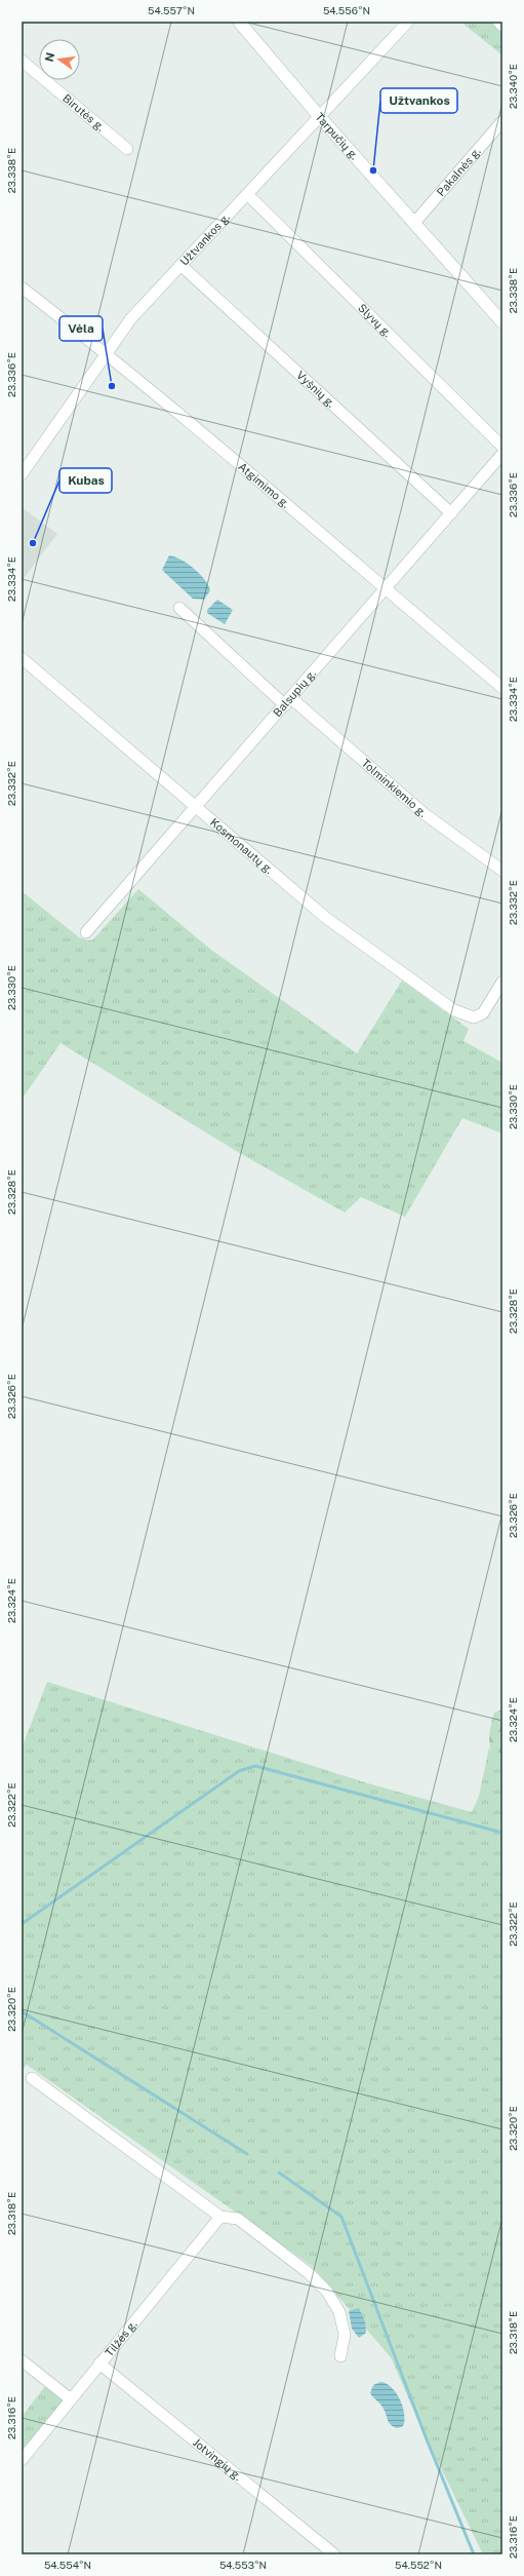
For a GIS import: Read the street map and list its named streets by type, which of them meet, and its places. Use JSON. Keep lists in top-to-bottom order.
{
  "streets": {
    "main road": ["Tarpučių g."],
    "street": [
      "Birutės g.",
      "Pakalnės g.",
      "Užtvankos g.",
      "Slyvų g.",
      "Vyšnių g.",
      "Atgimimo g.",
      "Balsupių g.",
      "Tolminkiemio g.",
      "Kosmonautų g.",
      "Tilžės g.",
      "Jotvingių g."
    ]
  },
  "crossings": [
    ["Tarpučių g.", "Pakalnės g."],
    ["Tarpučių g.", "Užtvankos g."],
    ["Užtvankos g.", "Slyvų g."],
    ["Užtvankos g.", "Vyšnių g."],
    ["Užtvankos g.", "Atgimimo g."],
    ["Vyšnių g.", "Balsupių g."],
    ["Atgimimo g.", "Balsupių g."],
    ["Balsupių g.", "Tolminkiemio g."],
    ["Balsupių g.", "Kosmonautų g."],
    ["Tilžės g.", "Jotvingių g."]
  ],
  "places": ["Užtvankos", "Vėla", "Kubas"],
  "north": "left",
  "coordinates": [
    "54.557°N",
    "54.556°N",
    "23.340°E",
    "23.338°E",
    "23.336°E",
    "23.334°E",
    "23.332°E",
    "23.330°E",
    "23.328°E",
    "23.326°E",
    "23.324°E",
    "23.322°E",
    "23.320°E",
    "23.318°E",
    "23.316°E",
    "54.554°N",
    "54.553°N",
    "54.552°N"
  ]
}
